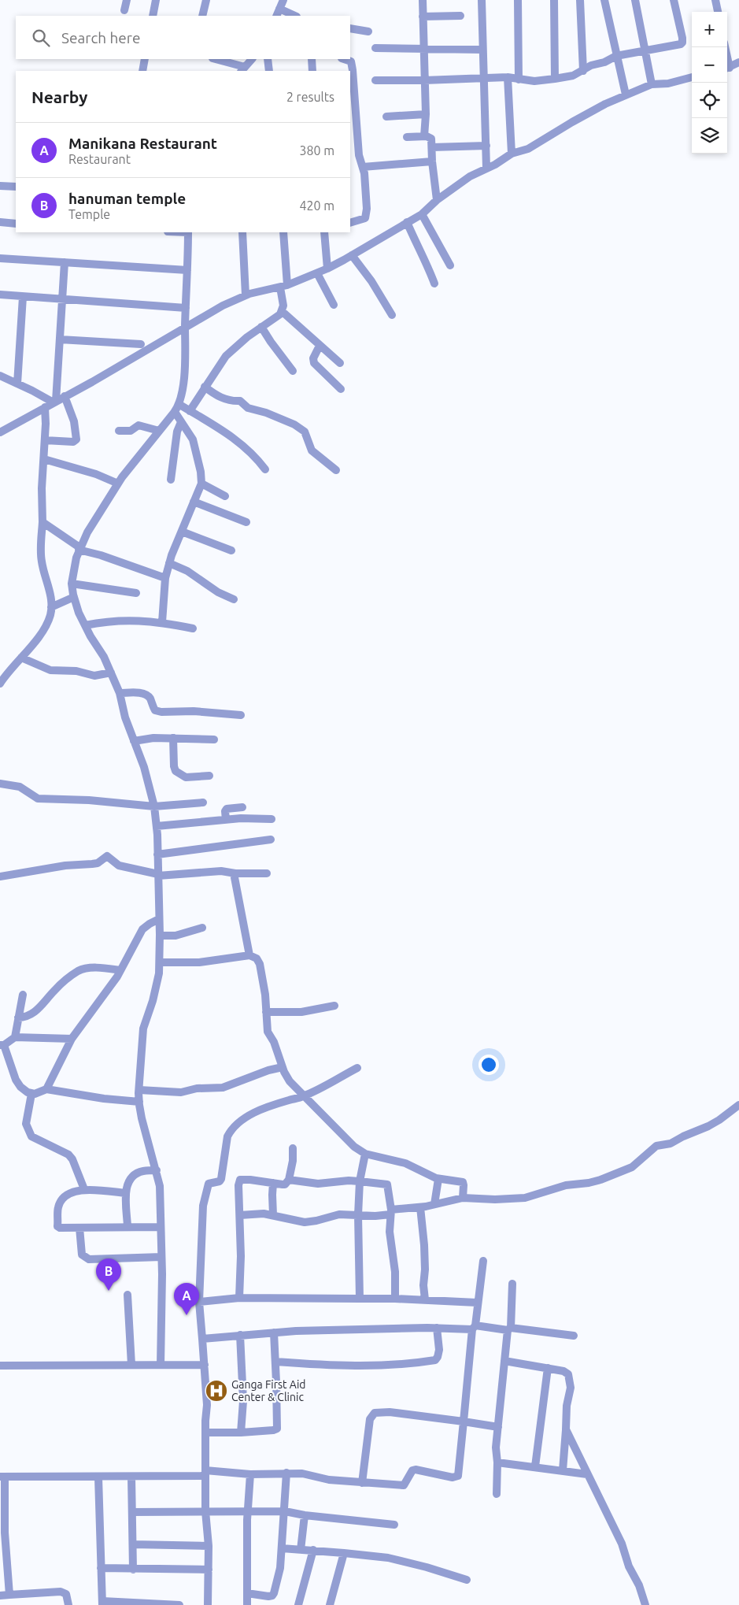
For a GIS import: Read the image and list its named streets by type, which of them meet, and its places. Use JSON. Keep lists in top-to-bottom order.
{
  "places": {
    "hospital": ["Ganga First Aid Center & Clinic"]
  },
  "page": {
    "map_buttons": ["+", "−"],
    "search": "Search here",
    "heading": ["Nearby", "2 results"],
    "list": [
      {
        "mark": "A",
        "name": "Manikana Restaurant",
        "note": "Restaurant",
        "value": "380 m"
      },
      {
        "mark": "B",
        "name": "hanuman temple",
        "note": "Temple",
        "value": "420 m"
      }
    ],
    "pins": ["B", "A"]
  }
}
